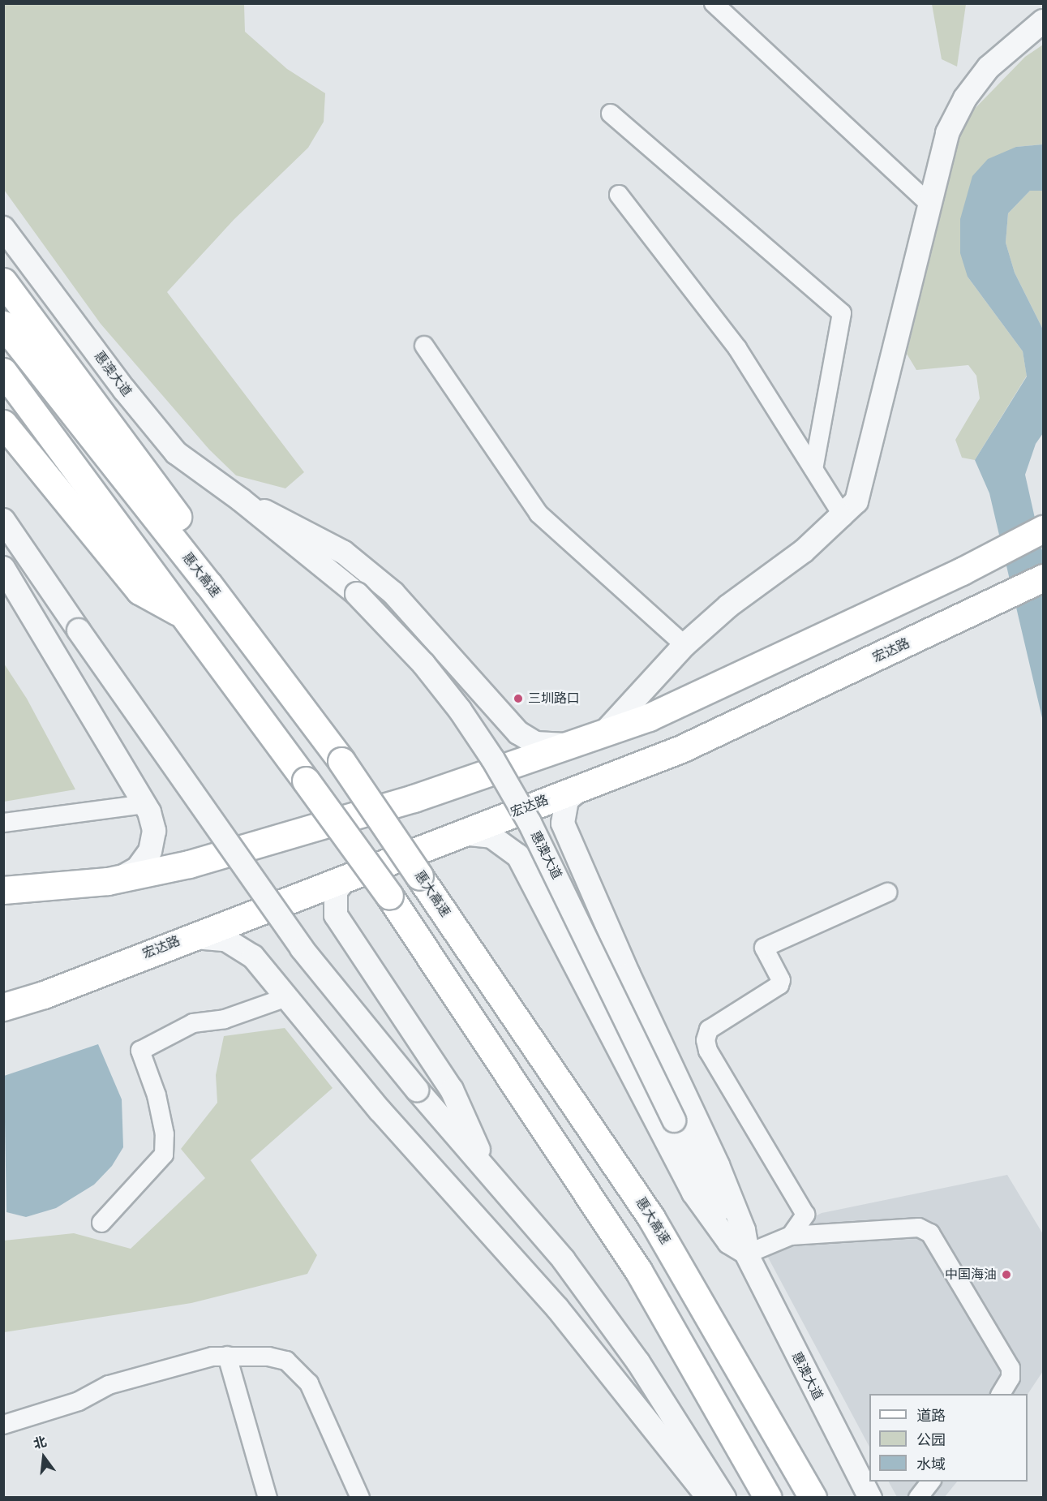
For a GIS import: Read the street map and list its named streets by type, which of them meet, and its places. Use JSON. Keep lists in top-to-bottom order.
{
  "streets": {
    "main road": ["惠大高速", "宏达路"],
    "street": ["惠澳大道"]
  },
  "places": ["三圳路口", "中国海油"],
  "legend": ["道路", "公园", "水域"],
  "north": "top"
}
